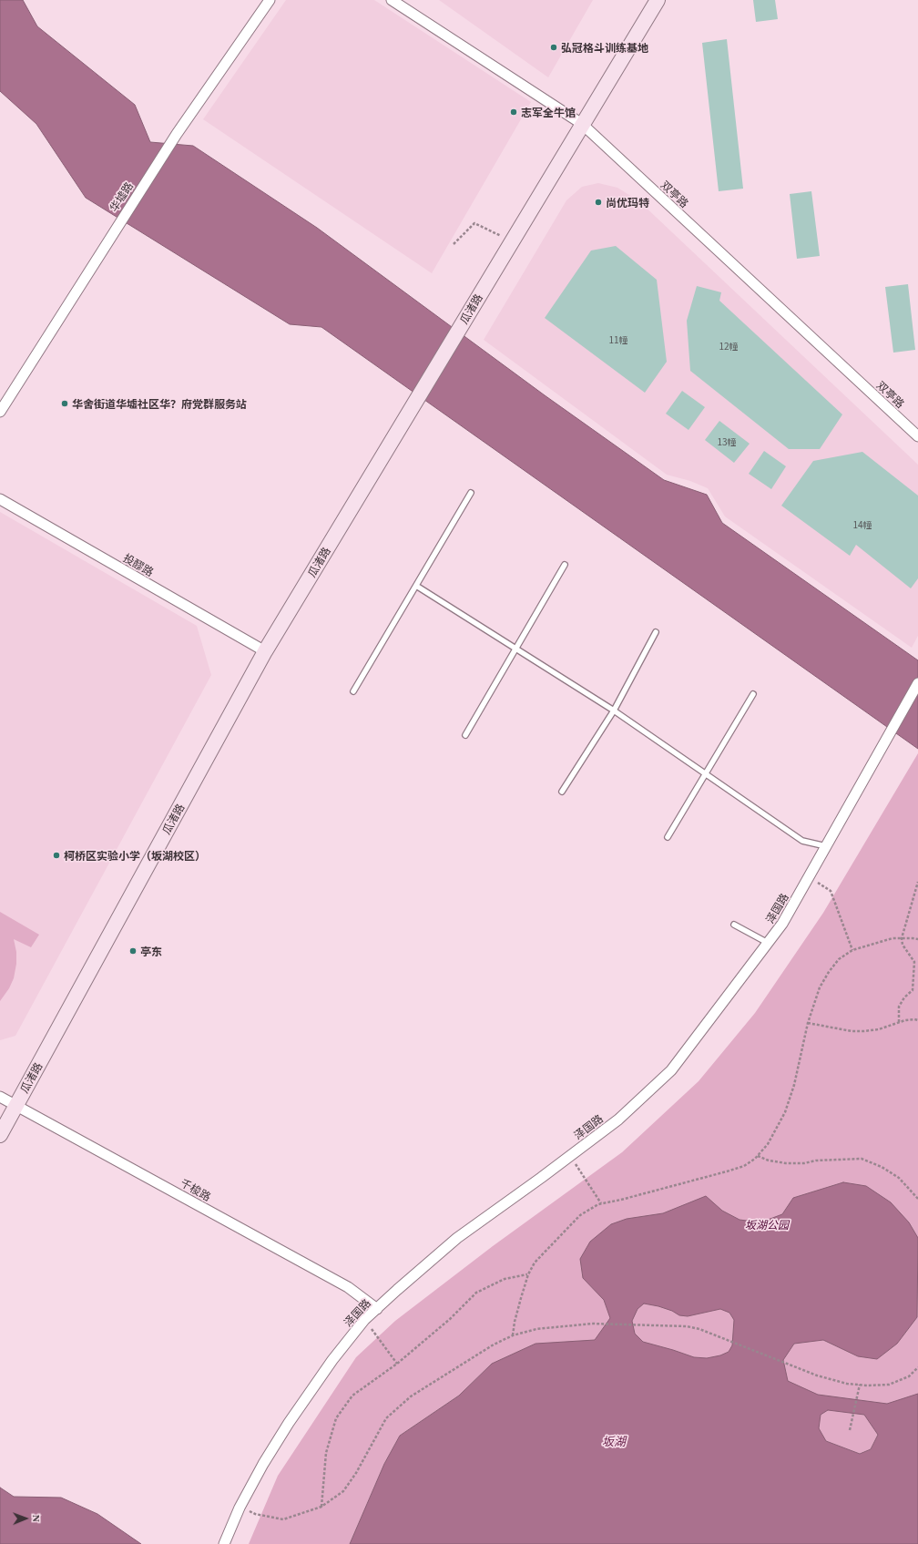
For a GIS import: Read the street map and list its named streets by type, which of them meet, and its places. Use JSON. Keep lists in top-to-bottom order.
{
  "streets": {
    "street": [
      "双亭路",
      "华墟路",
      "瓜渚路",
      "投醪路",
      "泽国路",
      "千梭路"
    ]
  },
  "crossings": [
    ["双亭路", "瓜渚路"],
    ["瓜渚路", "投醪路"],
    ["瓜渚路", "千梭路"],
    ["泽国路", "千梭路"]
  ],
  "water": ["坂湖"],
  "parks": ["坂湖公园"],
  "places": [
    "弘冠格斗训练基地",
    "志军全牛馆",
    "尚优玛特",
    "华舍街道华墟社区华？府党群服务站",
    "柯桥区实验小学（坂湖校区）",
    "亭东"
  ],
  "house_numbers": [
    "11幢",
    "12幢",
    "13幢",
    "14幢"
  ],
  "north": "right"
}
